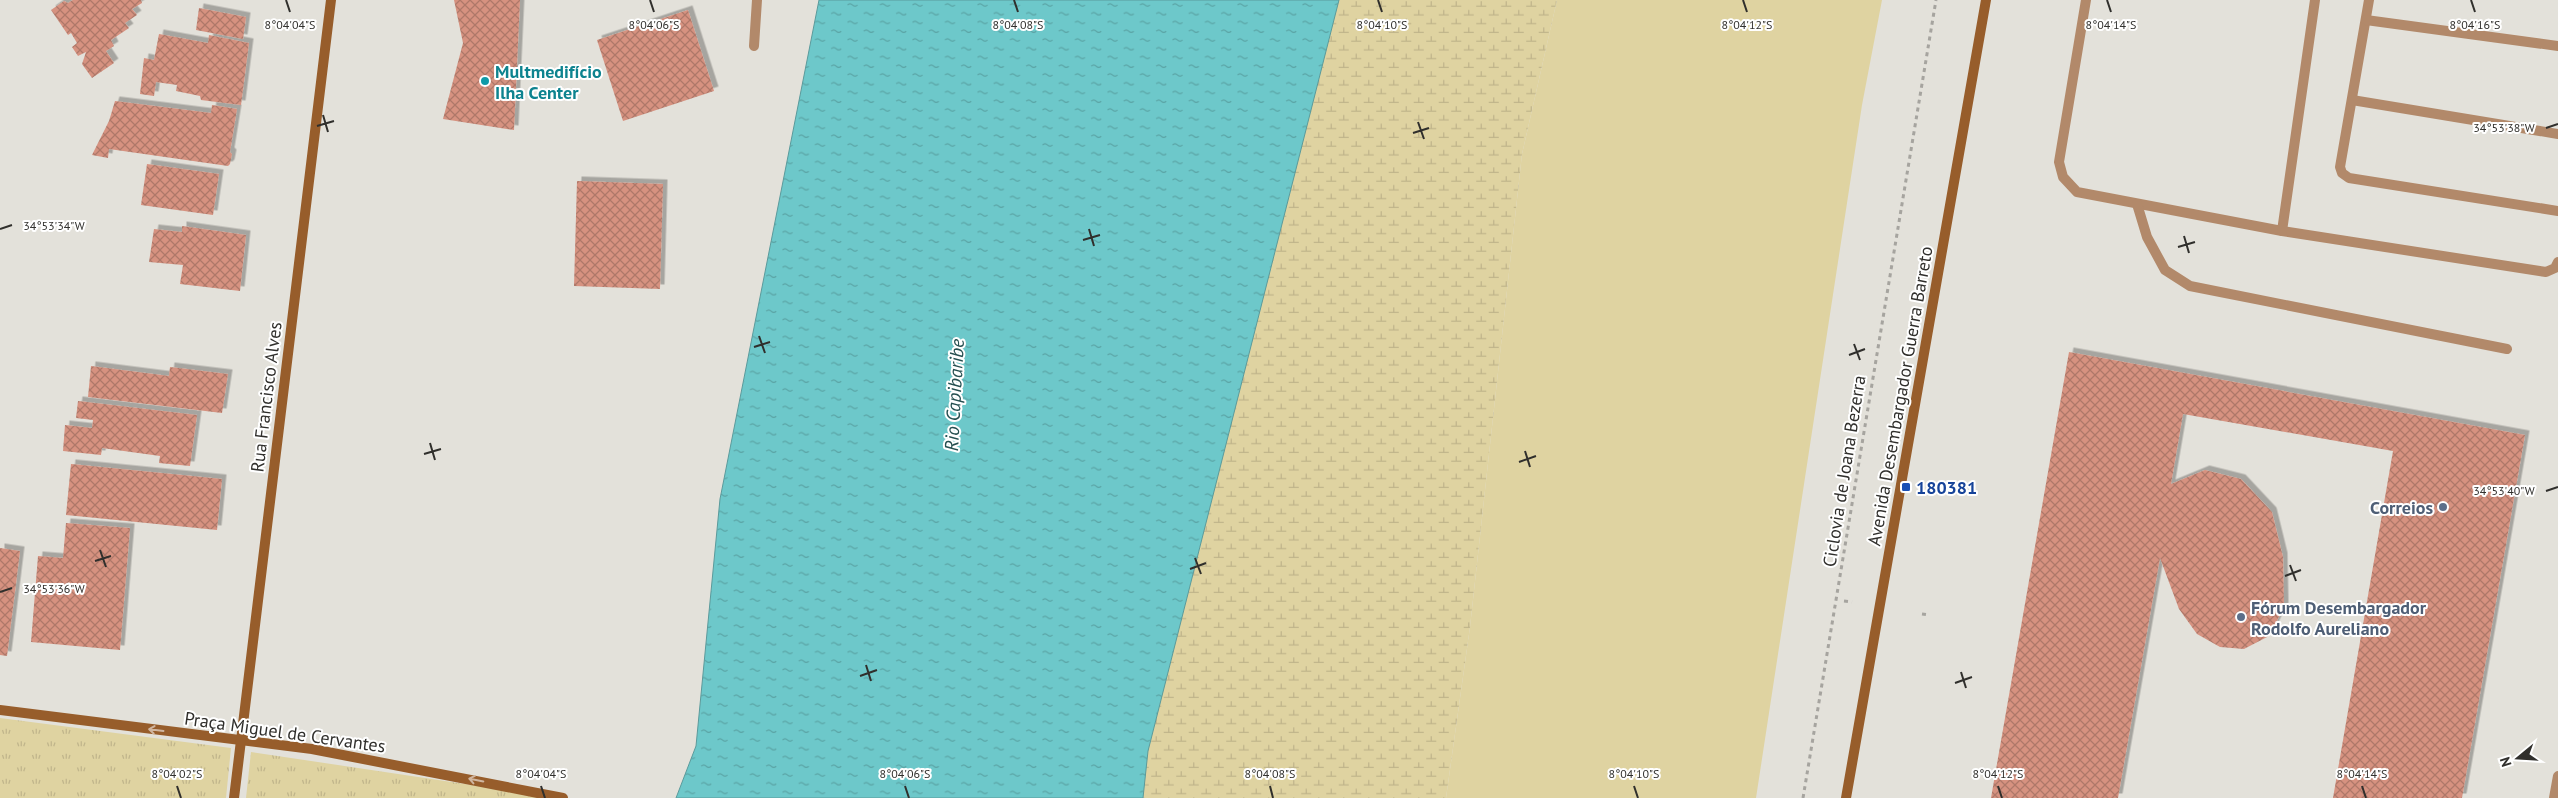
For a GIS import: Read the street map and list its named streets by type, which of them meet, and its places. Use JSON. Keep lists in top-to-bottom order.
{
  "streets": {
    "street": ["Avenida Desembargador Guerra Barreto", "Rua Francisco Alves", "Praça Miguel de Cervantes"],
    "path": ["Ciclovia de Joana Bezerra"]
  },
  "crossings": [
    ["Rua Francisco Alves", "Praça Miguel de Cervantes"]
  ],
  "one_way": ["Praça Miguel de Cervantes"],
  "water": ["Rio Capibaribe"],
  "places": {
    "other": ["Multmedifício Ilha Center", "Correios", "Fórum Desembargador Rodolfo Aureliano"],
    "transit": ["180381"]
  },
  "north": "left",
  "coordinates": [
    "8°04'04\"S",
    "8°04'06\"S",
    "8°04'08\"S",
    "8°04'10\"S",
    "8°04'12\"S",
    "8°04'14\"S",
    "8°04'16\"S",
    "34°53'38\"W",
    "34°53'34\"W",
    "34°53'40\"W",
    "34°53'36\"W",
    "8°04'02\"S"
  ]
}
